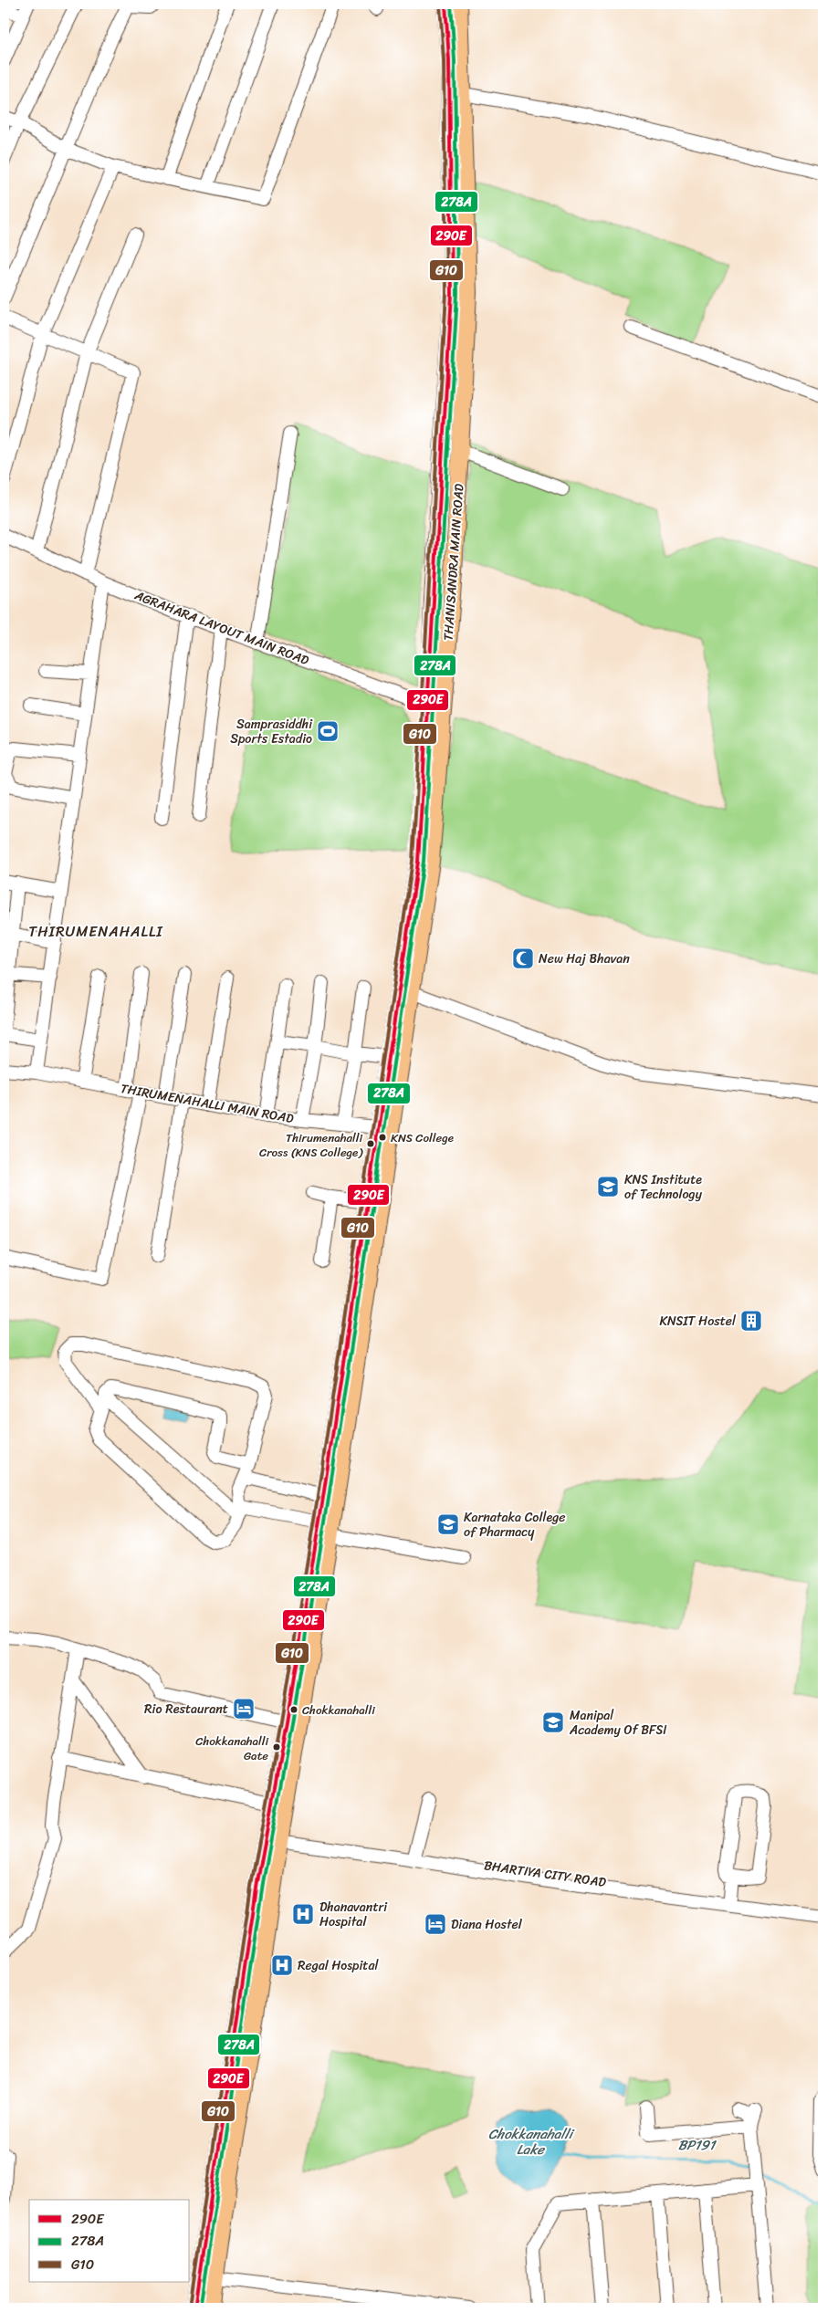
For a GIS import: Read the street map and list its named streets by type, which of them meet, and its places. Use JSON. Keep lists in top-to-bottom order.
{
  "streets": {
    "main road": ["THANISANDRA MAIN ROAD"],
    "street": ["AGRAHARA LAYOUT MAIN ROAD", "THIRUMENAHALLI MAIN ROAD", "BHARTIYA CITY ROAD"]
  },
  "crossings": [
    ["THANISANDRA MAIN ROAD", "AGRAHARA LAYOUT MAIN ROAD"],
    ["THANISANDRA MAIN ROAD", "THIRUMENAHALLI MAIN ROAD"],
    ["THANISANDRA MAIN ROAD", "BHARTIYA CITY ROAD"]
  ],
  "districts": ["THIRUMENAHALLI"],
  "water": ["Chokkanahalli Lake", "BP191"],
  "places": {
    "sports": ["Samprasiddhi Sports Estadio"],
    "mosque": ["New Haj Bhavan"],
    "other": [
      "KNS College",
      "Thirumenahalli Cross (KNS College)",
      "Chokkanahalli",
      "Chokkanahalli Gate"
    ],
    "school or university": ["KNS Institute of Technology", "Karnataka College of Pharmacy", "Manipal Academy Of BFSI"],
    "building": ["KNSIT Hostel"],
    "hotel": ["Rio Restaurant", "Diana Hostel"],
    "hospital": ["Dhanavantri Hospital", "Regal Hospital"]
  },
  "lines": ["transit line 290E", "transit line 278A", "transit line G10"],
  "legend": ["290E", "278A", "G10"]
}
